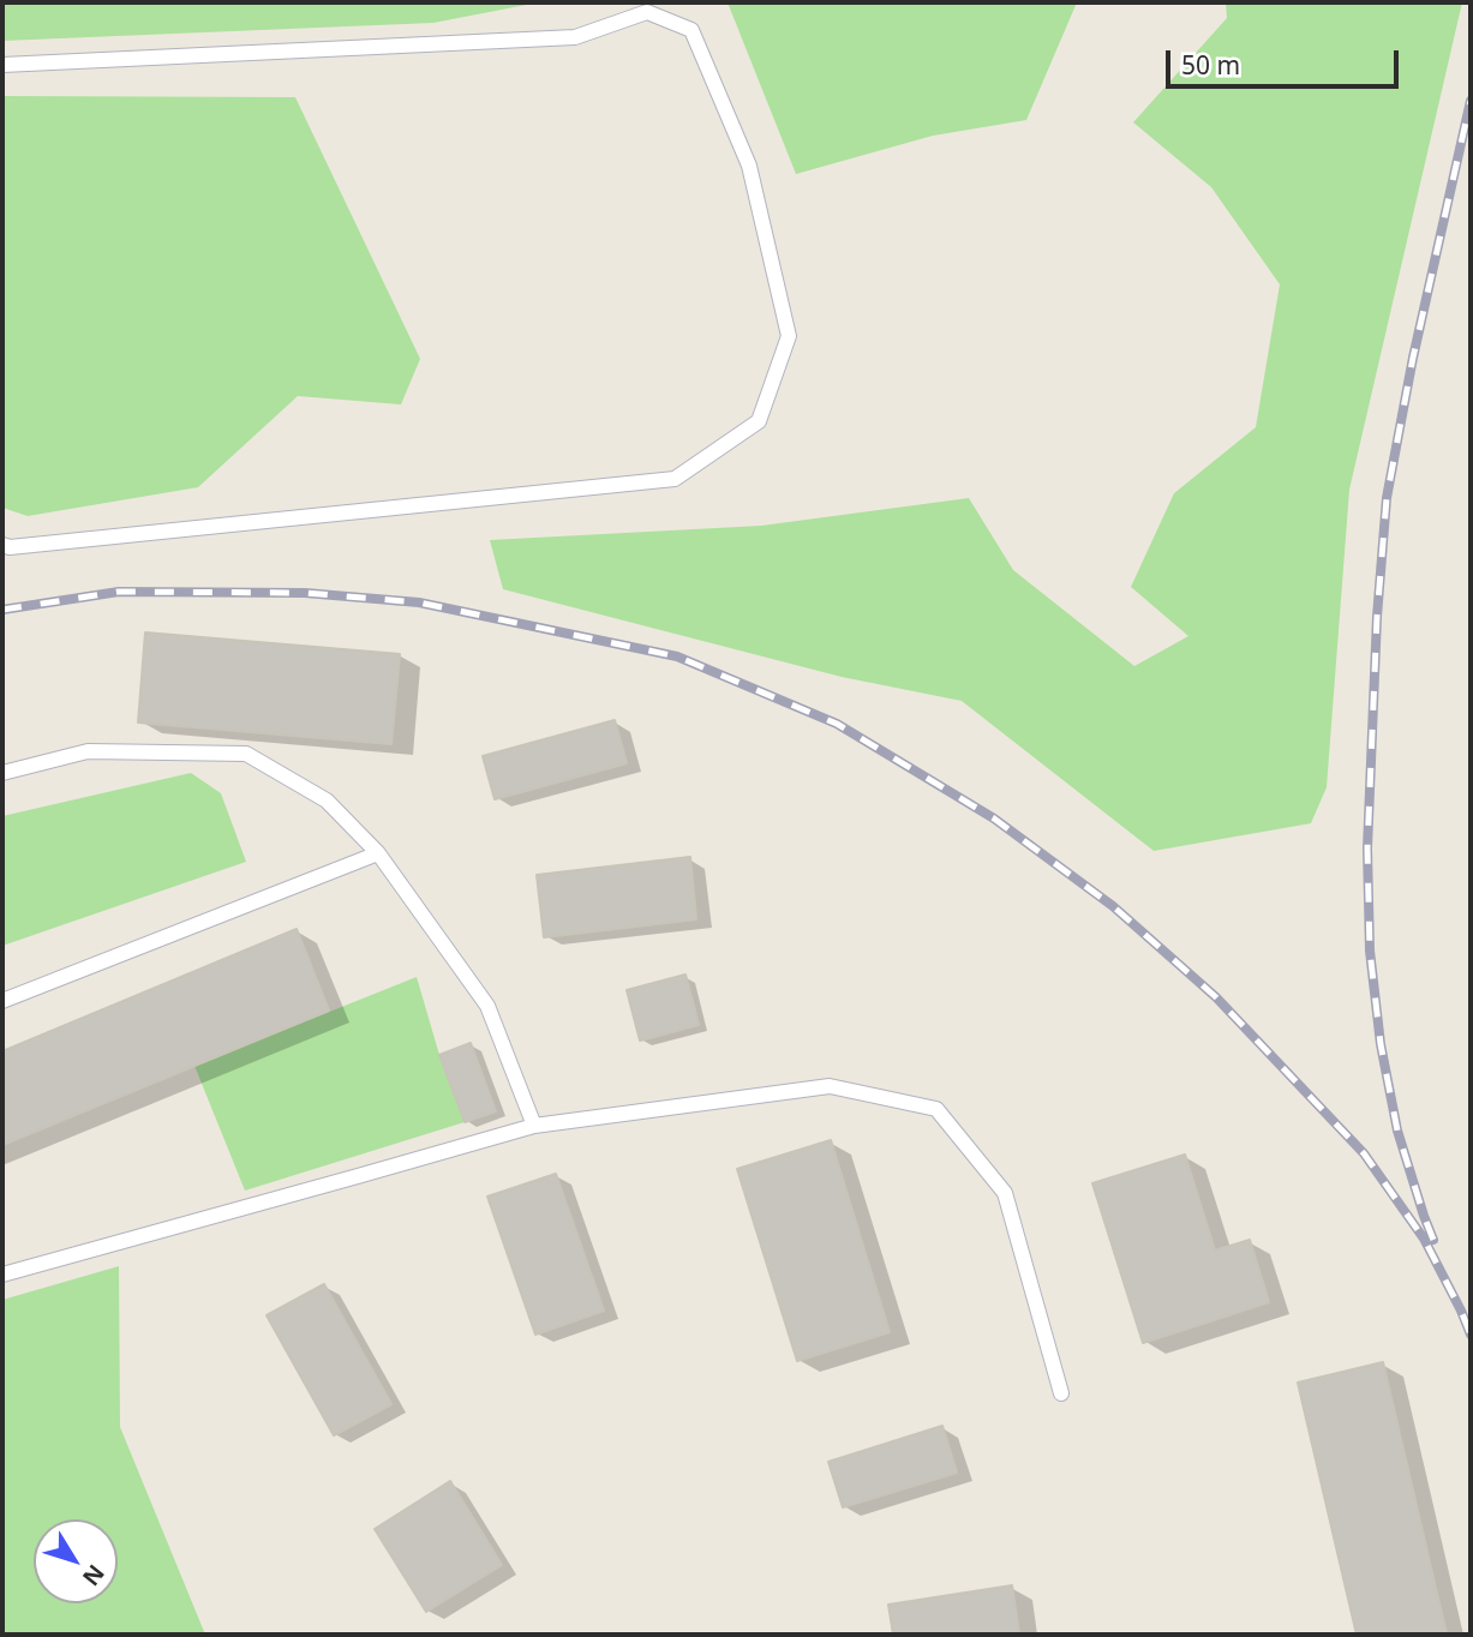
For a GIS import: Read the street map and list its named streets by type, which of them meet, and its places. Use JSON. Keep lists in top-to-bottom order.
{
  "scale_bar": "50 m",
  "north": "bottom right"
}
